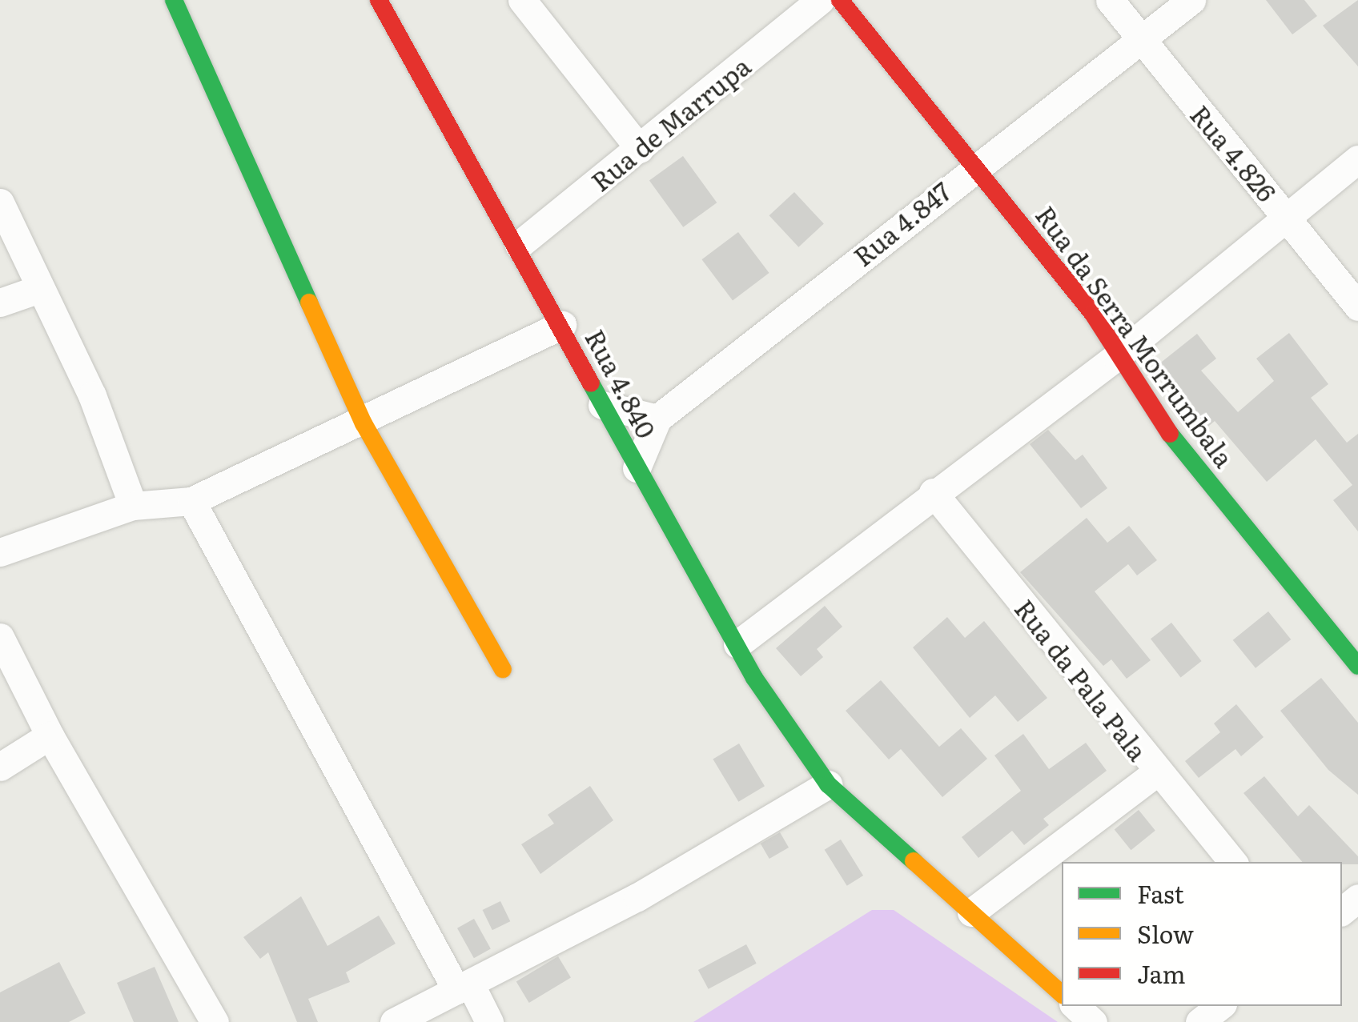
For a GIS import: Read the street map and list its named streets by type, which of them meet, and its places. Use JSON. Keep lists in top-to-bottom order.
{
  "streets": {
    "street": [
      "Rua de Marrupa",
      "Rua 4.826",
      "Rua 4.847",
      "Rua da Serra Morrumbala",
      "Rua 4.840",
      "Rua da Pala Pala"
    ]
  },
  "crossings": [
    ["Rua de Marrupa", "Rua 4.840"],
    ["Rua 4.826", "Rua 4.847"],
    ["Rua 4.847", "Rua da Serra Morrumbala"],
    ["Rua 4.847", "Rua 4.840"]
  ],
  "legend": ["Fast", "Slow", "Jam"]
}
